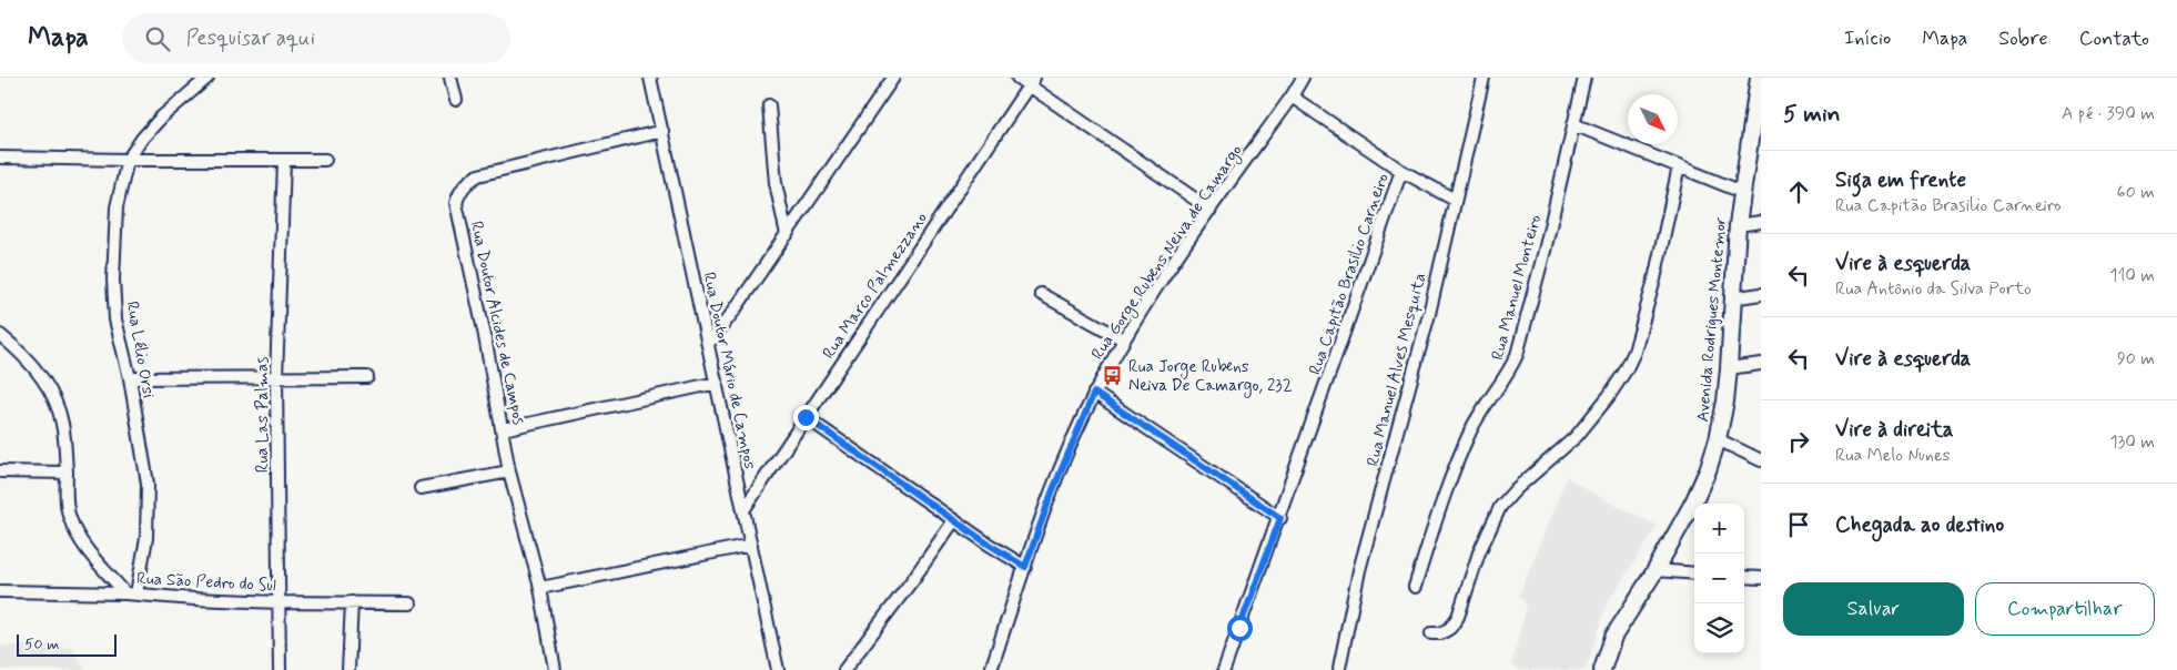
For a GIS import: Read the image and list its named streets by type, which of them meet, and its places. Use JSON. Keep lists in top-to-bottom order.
{
  "streets": {
    "street": [
      "Rua Gorge Rubens Neiva de Camargo",
      "Rua Capitão Brasilio Carneiro",
      "Rua Marco Palmezzano",
      "Rua Manuel Monteiro",
      "Avenida Rodrigues Montemor",
      "Rua Doutor Alcides de Campos",
      "Rua Lélio Orsi",
      "Rua Manuel Alves Mesquita",
      "Rua Doutor Mário de Campos",
      "Rua Las Palmas",
      "Rua São Pedro do Sul"
    ]
  },
  "crossings": [
    ["Rua Marco Palmezzano", "Rua Doutor Mário de Campos"],
    ["Rua Doutor Alcides de Campos", "Rua Doutor Mário de Campos"],
    ["Rua Lélio Orsi", "Rua São Pedro do Sul"],
    ["Rua Las Palmas", "Rua São Pedro do Sul"]
  ],
  "places": {
    "bus stop": ["Rua Jorge Rubens Neiva De Camargo, 232"]
  },
  "scale_bar": "50 m",
  "north": "bottom right",
  "page": {
    "header": "Mapa",
    "search": "Pesquisar aqui",
    "nav": [
      "Início",
      "Mapa",
      "Sobre",
      "Contato"
    ],
    "heading": ["5 min", "A pé · 390 m"],
    "list": [
      ["Siga em frente", "Rua Capitão Brasilio Carneiro", "60 m"],
      ["Vire à esquerda", "Rua Antônio da Silva Porto", "110 m"],
      ["Vire à esquerda", "90 m"],
      ["Vire à direita", "Rua Melo Nunes", "130 m"],
      "Chegada ao destino"
    ],
    "map_buttons": ["+", "−"],
    "buttons": ["Salvar", "Compartilhar"],
    "scale": "50 m"
  }
}
